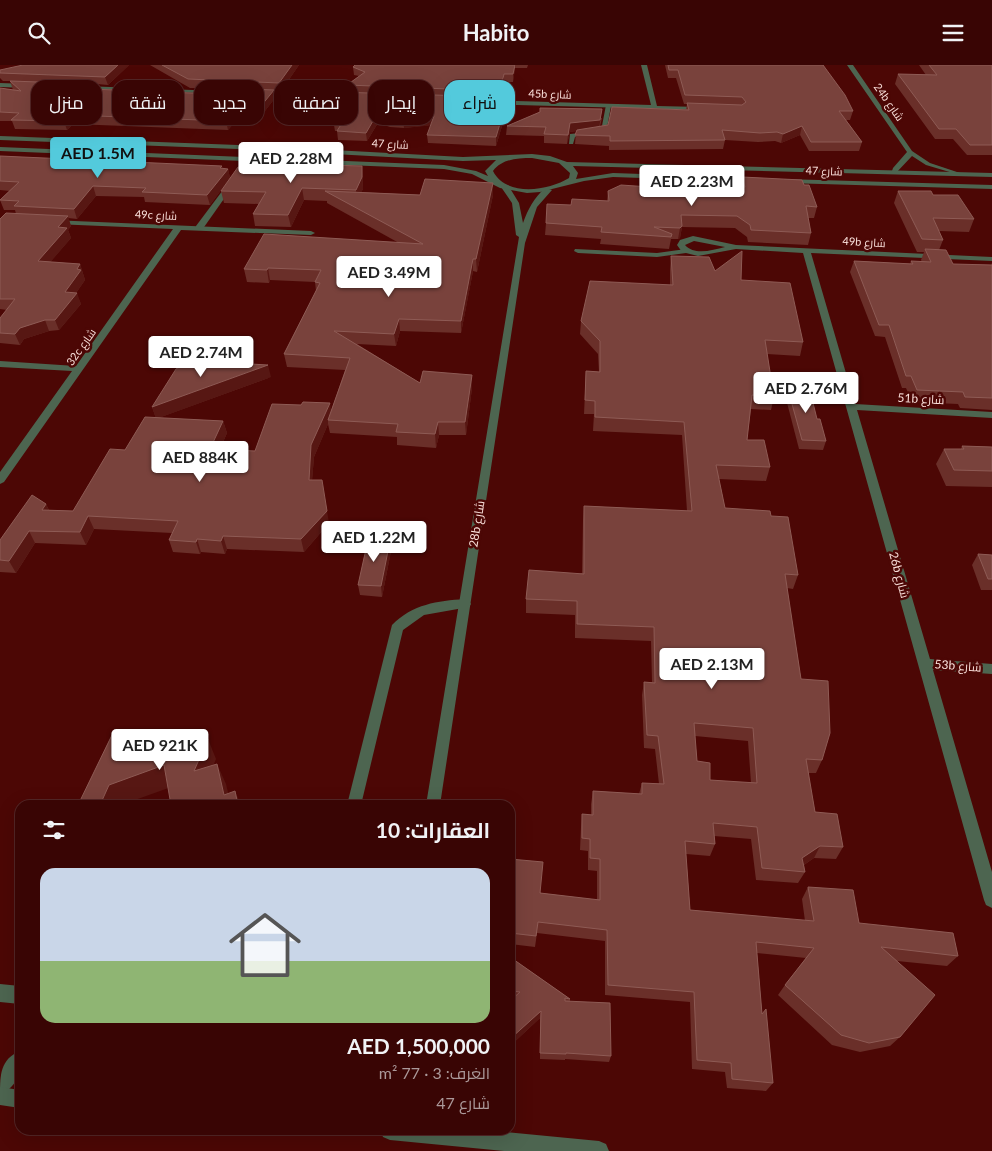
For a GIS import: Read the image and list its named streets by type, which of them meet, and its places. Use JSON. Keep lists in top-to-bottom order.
{
  "streets": {
    "street": [
      "45b شارع",
      "24b شارع",
      "شارع 47",
      "49c شارع",
      "49b شارع",
      "32c شارع",
      "51b شارع",
      "28b شارع",
      "26b شارع",
      "53b شارع"
    ]
  },
  "crossings": [
    ["24b شارع", "شارع 47"],
    ["شارع 47", "28b شارع"],
    ["49c شارع", "32c شارع"],
    ["49b شارع", "26b شارع"],
    ["51b شارع", "26b شارع"],
    ["26b شارع", "53b شارع"]
  ],
  "page": {
    "header": "Habito",
    "chip": [
      "شراء",
      "إيجار",
      "تصفية",
      "جديد",
      "شقة",
      "منزل"
    ],
    "price": [
      "AED 1.5M",
      "AED 2.28M",
      "AED 2.23M",
      "AED 3.49M",
      "AED 2.74M",
      "AED 2.76M",
      "AED 884K",
      "AED 1.22M",
      "AED 2.13M",
      "AED 921K"
    ],
    "heading": "العقارات: 10",
    "list": [
      {
        "name": "AED 1,500,000",
        "note": "الغرف: 3 · 77 m² · شارع 47"
      }
    ]
  }
}
